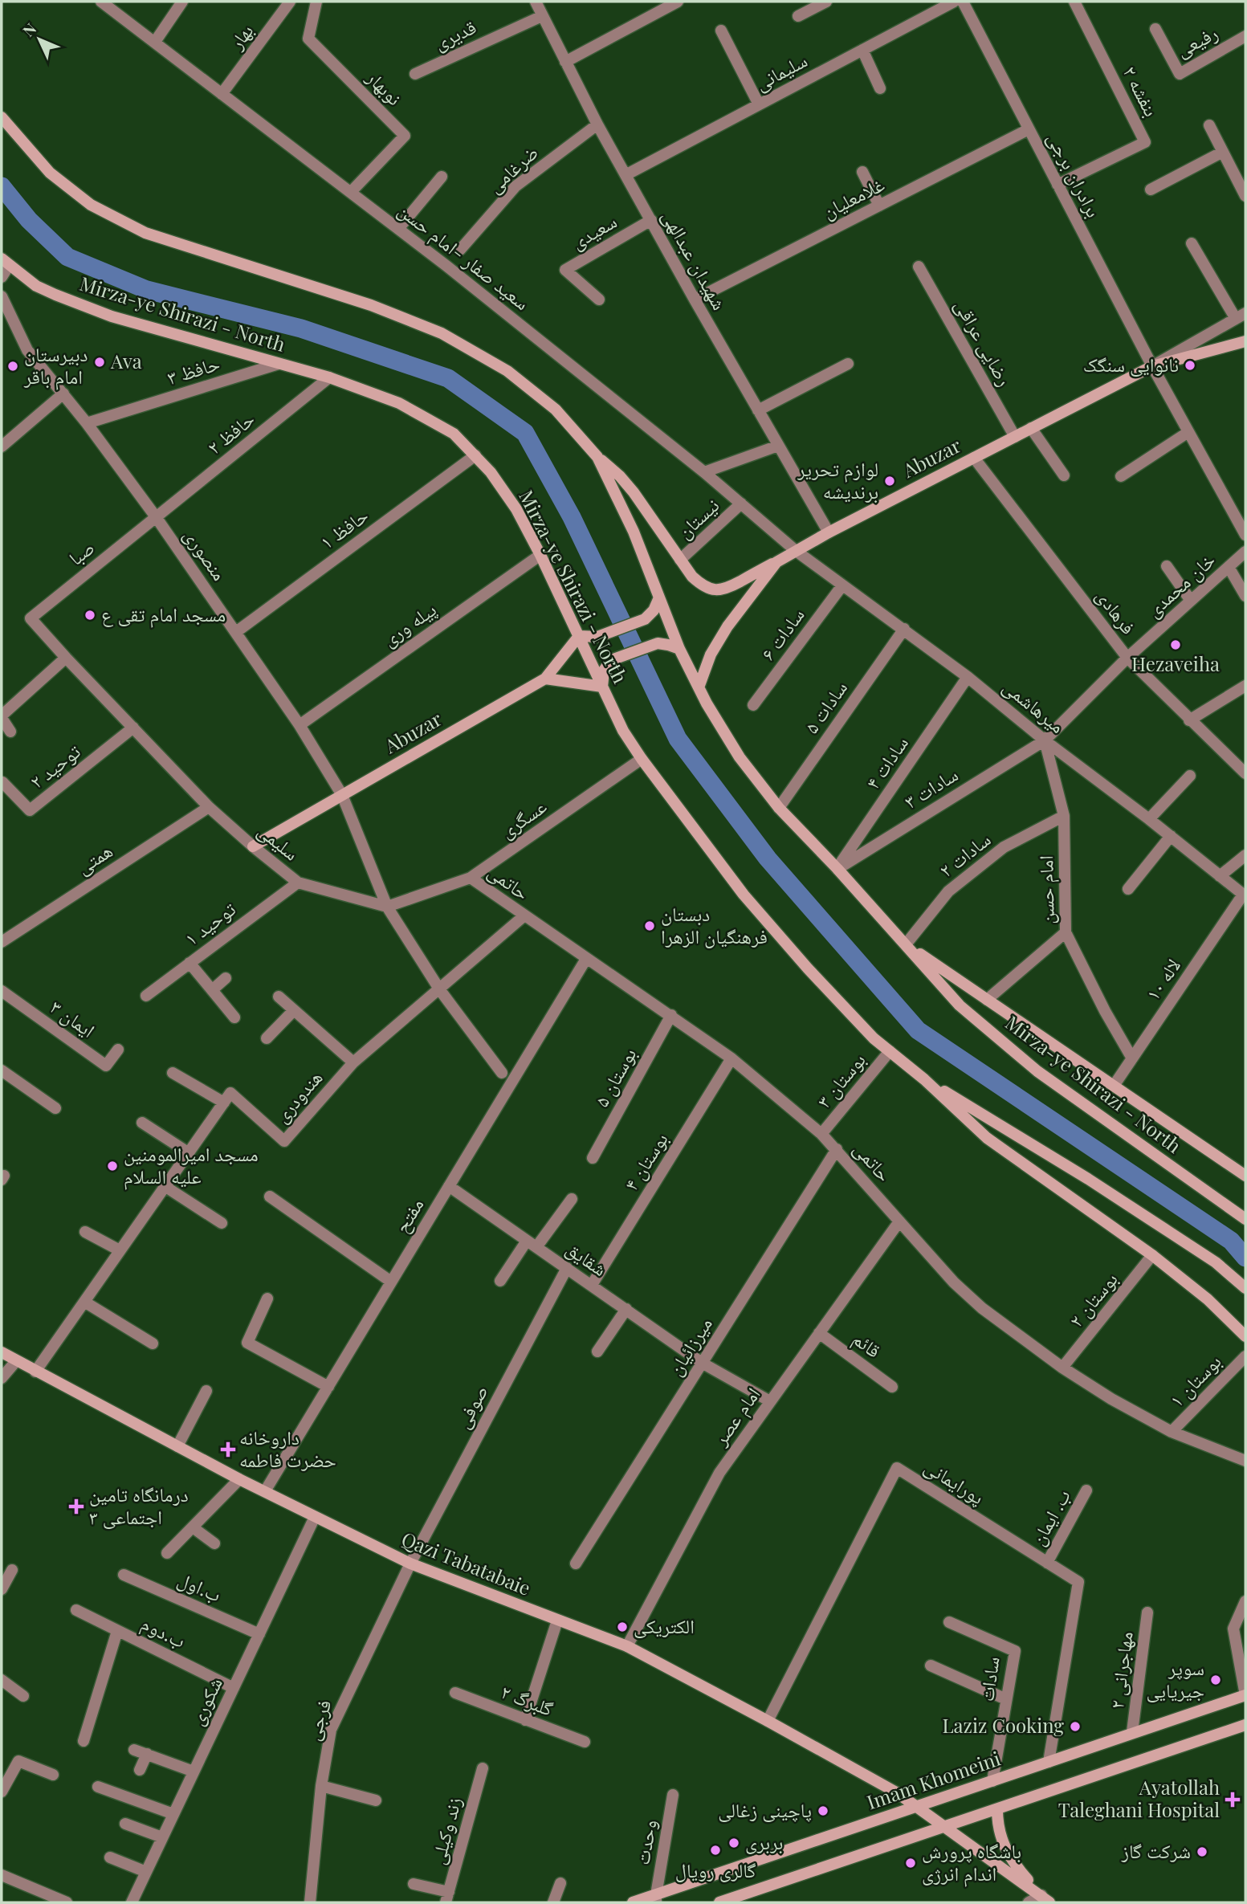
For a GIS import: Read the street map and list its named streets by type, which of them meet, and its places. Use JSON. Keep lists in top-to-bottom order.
{
  "streets": {
    "main road": [
      "Mirza-ye Shirazi - North",
      "Abuzar",
      "Qazi Tabatabaie",
      "Imam Khomeini"
    ],
    "street": [
      "قدیری",
      "بهار",
      "رفیعی",
      "سلیمانی",
      "نوبهار",
      "بنفشه ۲",
      "ضرغامی",
      "برادران برجی",
      "غلامعلیان",
      "سعیدی",
      "سعید صفار -امام حسن",
      "شهیدان عبدالهی",
      "رضایی عراقی",
      "حافظ ۳",
      "حافظ ۲",
      "نیستان",
      "حافظ ۱",
      "صبا",
      "منصوری",
      "خان محمدی",
      "فرهادی",
      "پیله وری",
      "سادات ۶",
      "میرهاشمی",
      "سادات ۵",
      "سادات ۴",
      "توحید ۲",
      "سادات ۳",
      "عسگری",
      "سلیمی",
      "سادات ۲",
      "همتی",
      "حاتمی",
      "امام حسن",
      "توحید ۱",
      "لاله ۱۰",
      "ایمان ۳",
      "بوستان ۵",
      "بوستان ۳",
      "هندودری",
      "بوستان ۴",
      "مفتح",
      "شقایق",
      "بوستان ۲",
      "قائم",
      "میرزائیان",
      "بوستان ۱",
      "صوفی",
      "امام عصر",
      "پورایمانی",
      "ب. ایمان",
      "ب.اول",
      "ب.دوم",
      "مهاجرانی ۲",
      "سادات",
      "گلبرگ ۲",
      "شکوری",
      "فرجی",
      "زند وکیلی",
      "وحدت"
    ]
  },
  "crossings": [
    ["قدیری", "شهیدان عبدالهی"],
    ["بهار", "سعید صفار -امام حسن"],
    ["سلیمانی", "شهیدان عبدالهی"],
    ["نوبهار", "سعید صفار -امام حسن"],
    ["بنفشه ۲", "برادران برجی"],
    ["ضرغامی", "شهیدان عبدالهی"],
    ["برادران برجی", "غلامعلیان"],
    ["برادران برجی", "Abuzar"],
    ["غلامعلیان", "شهیدان عبدالهی"],
    ["سعیدی", "شهیدان عبدالهی"],
    ["سعید صفار -امام حسن", "Abuzar"],
    ["سعید صفار -امام حسن", "نیستان"],
    ["سعید صفار -امام حسن", "میرهاشمی"],
    ["شهیدان عبدالهی", "Abuzar"],
    ["Mirza-ye Shirazi - North", "حافظ ۳"],
    ["Mirza-ye Shirazi - North", "حافظ ۲"],
    ["Mirza-ye Shirazi - North", "Abuzar"],
    ["Mirza-ye Shirazi - North", "حافظ ۱"],
    ["Mirza-ye Shirazi - North", "پیله وری"],
    ["Mirza-ye Shirazi - North", "سادات ۵"],
    ["Mirza-ye Shirazi - North", "سادات ۴"],
    ["Mirza-ye Shirazi - North", "سادات ۳"],
    ["Mirza-ye Shirazi - North", "عسگری"],
    ["Mirza-ye Shirazi - North", "سادات ۲"],
    ["Mirza-ye Shirazi - North", "لاله ۱۰"],
    ["Mirza-ye Shirazi - North", "بوستان ۳"],
    ["Mirza-ye Shirazi - North", "بوستان ۲"],
    ["رضایی عراقی", "Abuzar"],
    ["حافظ ۳", "منصوری"],
    ["حافظ ۲", "صبا"],
    ["حافظ ۲", "منصوری"],
    ["Abuzar", "منصوری"],
    ["Abuzar", "فرهادی"],
    ["Abuzar", "میرهاشمی"],
    ["Abuzar", "سلیمی"],
    ["حافظ ۱", "منصوری"],
    ["صبا", "منصوری"],
    ["صبا", "سلیمی"],
    ["منصوری", "پیله وری"],
    ["منصوری", "عسگری"],
    ["منصوری", "سلیمی"],
    ["خان محمدی", "فرهادی"],
    ["خان محمدی", "میرهاشمی"],
    ["خان محمدی", "سادات ۳"],
    ["خان محمدی", "امام حسن"],
    ["سادات ۶", "میرهاشمی"],
    ["میرهاشمی", "سادات ۵"],
    ["میرهاشمی", "سادات ۴"],
    ["میرهاشمی", "سادات ۳"],
    ["میرهاشمی", "امام حسن"],
    ["میرهاشمی", "لاله ۱۰"],
    ["سادات ۴", "سادات ۳"],
    ["توحید ۲", "سلیمی"],
    ["سادات ۳", "امام حسن"],
    ["عسگری", "سلیمی"],
    ["عسگری", "حاتمی"],
    ["سلیمی", "همتی"],
    ["سلیمی", "توحید ۱"],
    ["سادات ۲", "امام حسن"],
    ["حاتمی", "بوستان ۵"],
    ["حاتمی", "بوستان ۳"],
    ["حاتمی", "هندودری"],
    ["حاتمی", "بوستان ۴"],
    ["حاتمی", "مفتح"],
    ["حاتمی", "بوستان ۲"],
    ["حاتمی", "میرزائیان"],
    ["حاتمی", "بوستان ۱"],
    ["حاتمی", "امام عصر"],
    ["امام حسن", "لاله ۱۰"],
    ["بوستان ۴", "شقایق"],
    ["مفتح", "شقایق"],
    ["مفتح", "Qazi Tabatabaie"],
    ["شقایق", "میرزائیان"],
    ["شقایق", "صوفی"],
    ["شقایق", "امام عصر"],
    ["قائم", "امام عصر"],
    ["صوفی", "Qazi Tabatabaie"],
    ["صوفی", "فرجی"],
    ["امام عصر", "Qazi Tabatabaie"],
    ["پورایمانی", "ب. ایمان"],
    ["پورایمانی", "Qazi Tabatabaie"],
    ["پورایمانی", "Imam Khomeini"],
    ["Qazi Tabatabaie", "شکوری"],
    ["Qazi Tabatabaie", "فرجی"],
    ["Qazi Tabatabaie", "Imam Khomeini"],
    ["ب.اول", "شکوری"],
    ["ب.دوم", "شکوری"],
    ["مهاجرانی ۲", "Imam Khomeini"],
    ["سادات", "Imam Khomeini"],
    ["Imam Khomeini", "وحدت"]
  ],
  "places": {
    "other": [
      "Ava",
      "نانوایی سنگک",
      "دبیرستان امام باقر",
      "لوازم تحریر برندیشه",
      "مسجد امام تقی ع",
      "Hezaveiha",
      "دبستان فرهنگیان الزهرا",
      "مسجد امیرالمومنین علیه السلام",
      "الکتریکی",
      "سوپر جیریایی",
      "Laziz Cooking",
      "پاچینی زغالی",
      "بربری",
      "گالری رویال",
      "شرکت گاز",
      "باشگاه پرورش اندام انرژی"
    ],
    "health": ["داروخانه حضرت فاطمه", "درمانگاه تامین اجتماعی ۳", "Ayatollah Taleghani Hospital"]
  },
  "north": "top left"
}
